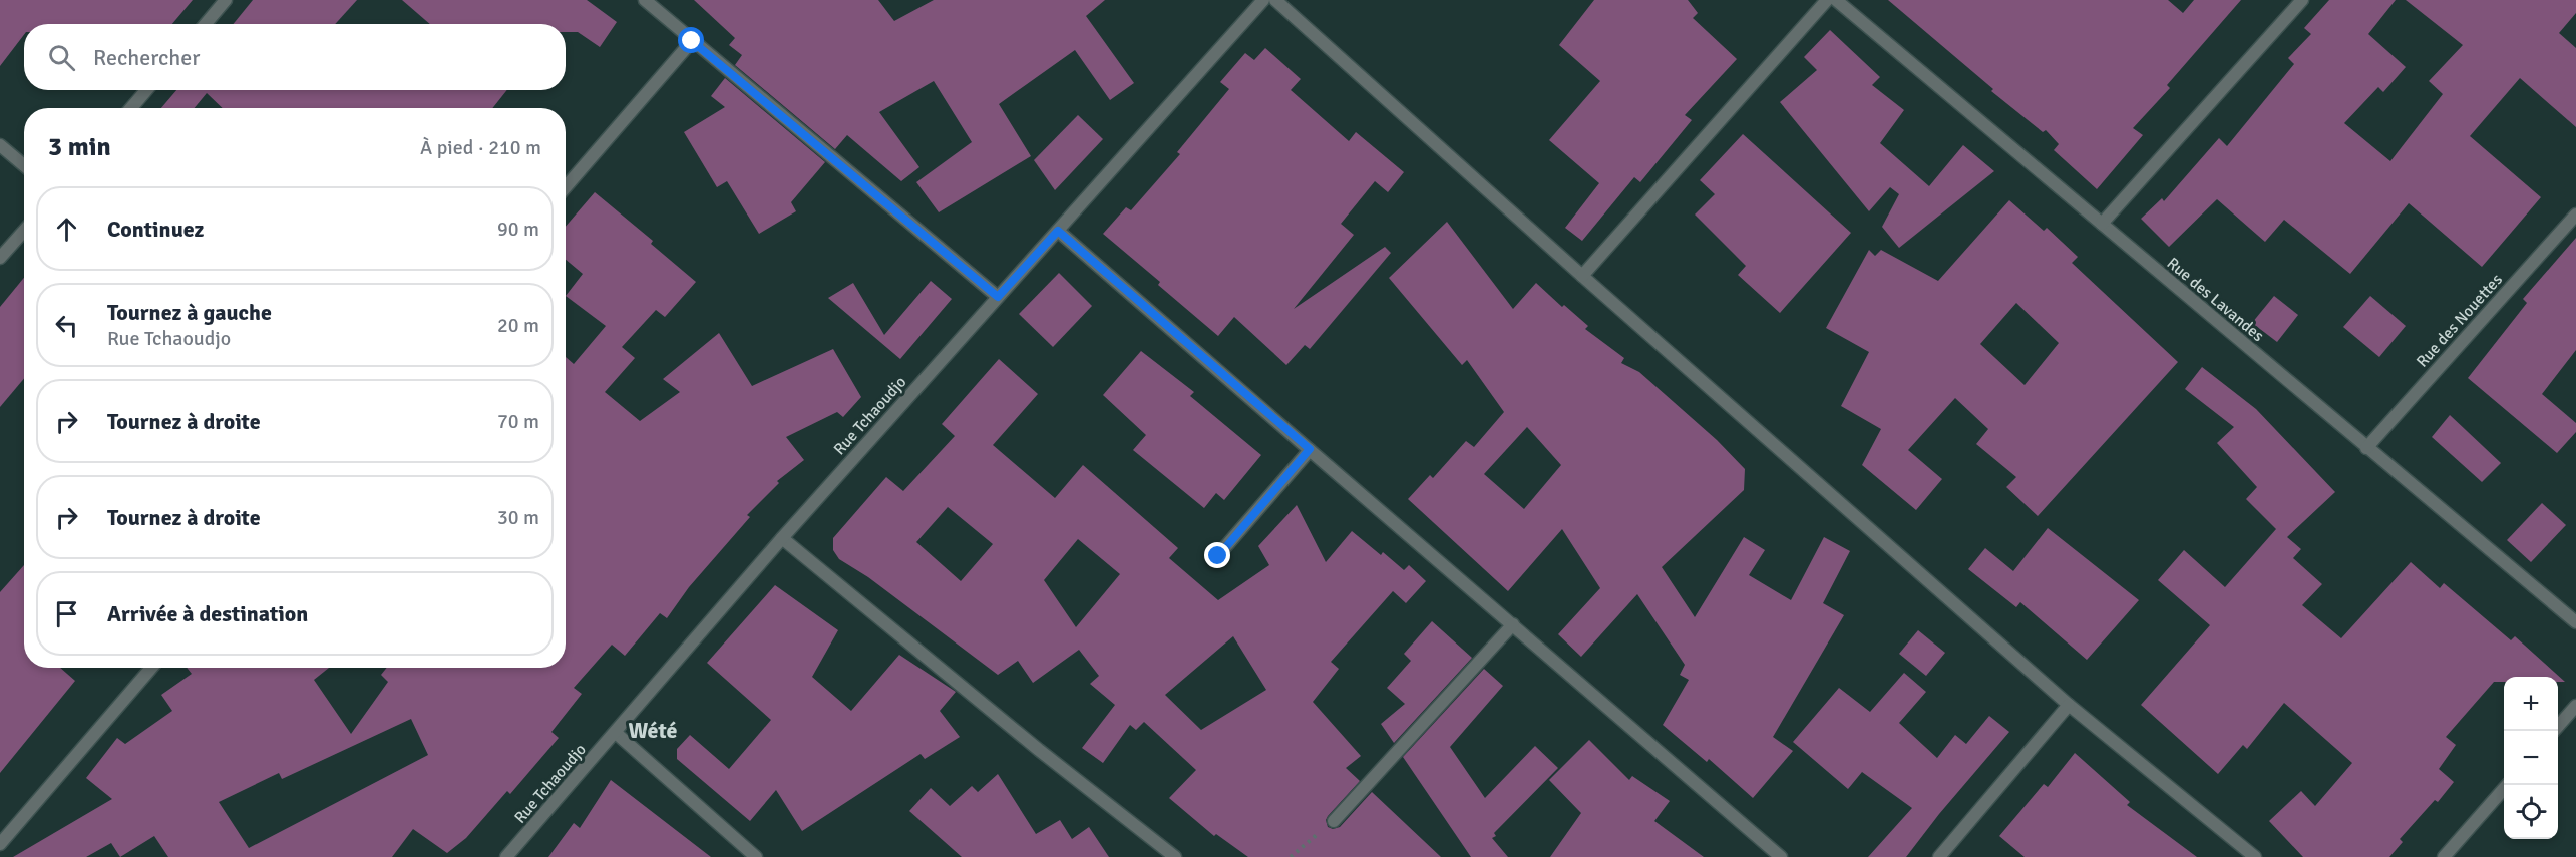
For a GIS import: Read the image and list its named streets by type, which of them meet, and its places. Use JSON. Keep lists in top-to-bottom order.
{
  "streets": {
    "street": ["Rue des Lavandes", "Rue des Nouettes", "Rue Tchaoudjo"]
  },
  "crossings": [
    ["Rue des Lavandes", "Rue des Nouettes"]
  ],
  "districts": ["Wété"],
  "page": {
    "search": "Rechercher",
    "heading": ["3 min", "À pied · 210 m"],
    "list": [
      ["Continuez", "90 m"],
      ["Tournez à gauche", "Rue Tchaoudjo", "20 m"],
      ["Tournez à droite", "70 m"],
      ["Tournez à droite", "30 m"],
      "Arrivée à destination"
    ],
    "map_buttons": ["+", "−"]
  }
}
